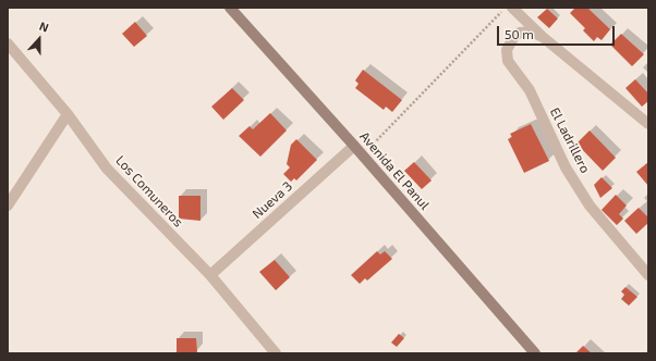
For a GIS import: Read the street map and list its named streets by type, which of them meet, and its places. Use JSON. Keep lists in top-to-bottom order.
{
  "streets": {
    "street": [
      "El Ladrillero",
      "Avenida El Panul",
      "Los Comuneros",
      "Nueva 3"
    ]
  },
  "crossings": [
    ["Avenida El Panul", "Nueva 3"],
    ["Los Comuneros", "Nueva 3"]
  ],
  "scale_bar": "50 m",
  "north": "top"
}
